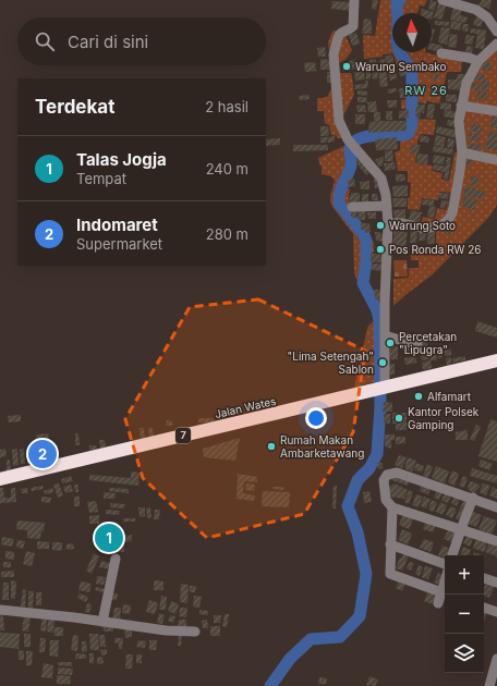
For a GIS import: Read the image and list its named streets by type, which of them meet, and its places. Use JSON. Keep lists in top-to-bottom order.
{
  "streets": {
    "highway": ["Jalan Wates", "7"]
  },
  "districts": ["RW 26"],
  "places": [
    "Warung Sembako",
    "Warung Soto",
    "Pos Ronda RW 26",
    "Percetakan \"Lipugra\"",
    "\"Lima Setengah\" Sablon",
    "Alfamart",
    "Kantor Polsek Gamping",
    "Rumah Makan Ambarketawang"
  ],
  "north": "top",
  "page": {
    "search": "Cari di sini",
    "heading": ["Terdekat", "2 hasil"],
    "list": [
      {
        "mark": "1",
        "name": "Talas Jogja",
        "note": "Tempat",
        "value": "240 m"
      },
      {
        "mark": "2",
        "name": "Indomaret",
        "note": "Supermarket",
        "value": "280 m"
      }
    ],
    "pins": ["2", "1"],
    "map_buttons": ["+", "−"]
  }
}
